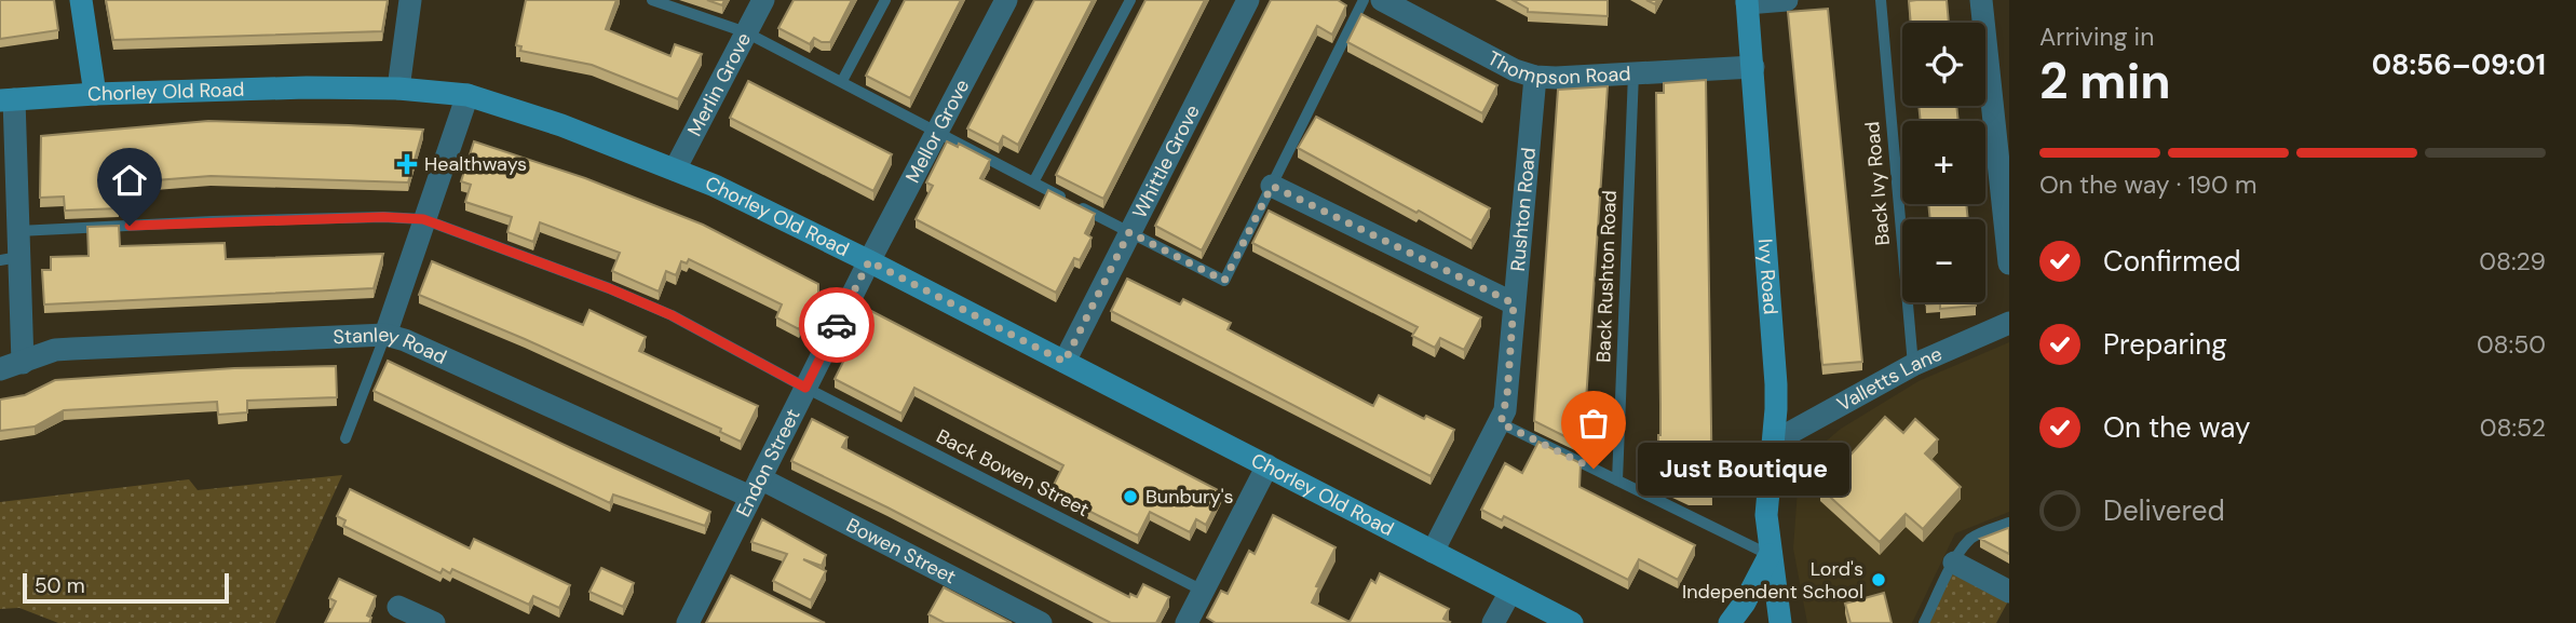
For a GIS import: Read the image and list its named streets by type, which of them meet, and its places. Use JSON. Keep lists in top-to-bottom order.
{
  "streets": {
    "main road": ["Chorley Old Road", "Ivy Road"],
    "street": [
      "Thompson Road",
      "Merlin Grove",
      "Mellor Grove",
      "Whittle Grove",
      "Rushton Road",
      "Stanley Road",
      "Valletts Lane",
      "Endon Street",
      "Bowen Street"
    ],
    "lane": ["Back Ivy Road", "Back Rushton Road", "Back Bowen Street"]
  },
  "crossings": [
    ["Thompson Road", "Rushton Road"],
    ["Thompson Road", "Back Rushton Road"],
    ["Thompson Road", "Ivy Road"],
    ["Merlin Grove", "Chorley Old Road"],
    ["Chorley Old Road", "Mellor Grove"],
    ["Chorley Old Road", "Whittle Grove"],
    ["Chorley Old Road", "Rushton Road"],
    ["Chorley Old Road", "Endon Street"],
    ["Mellor Grove", "Endon Street"],
    ["Back Ivy Road", "Valletts Lane"],
    ["Ivy Road", "Valletts Lane"],
    ["Stanley Road", "Endon Street"],
    ["Stanley Road", "Bowen Street"],
    ["Endon Street", "Back Bowen Street"],
    ["Endon Street", "Bowen Street"]
  ],
  "places": {
    "health": ["Healthways"],
    "other": ["Just Boutique", "Bunbury's", "Lord's Independent School"]
  },
  "scale_bar": "50 m",
  "page": {
    "heading": ["2 min", "Arriving in", "08:56–09:01"],
    "map_buttons": ["+", "−"],
    "bar": "On the way · 190 m",
    "list": [
      ["Confirmed", "08:29"],
      ["Preparing", "08:50"],
      ["On the way", "08:52"],
      "Delivered"
    ],
    "bubble": "Just Boutique",
    "scale": "50 m"
  }
}
